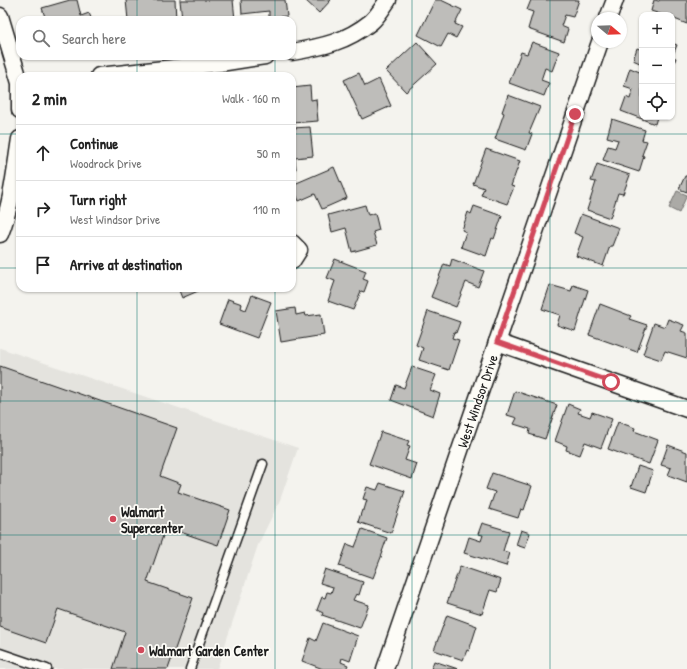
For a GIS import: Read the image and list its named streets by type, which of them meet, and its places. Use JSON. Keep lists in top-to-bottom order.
{
  "streets": {
    "street": ["West Windsor Drive"]
  },
  "places": ["Walmart Supercenter", "Walmart Garden Center"],
  "north": "right",
  "page": {
    "map_buttons": ["+", "−"],
    "search": "Search here",
    "heading": ["2 min", "Walk · 160 m"],
    "list": [
      ["Continue", "Woodrock Drive", "50 m"],
      ["Turn right", "West Windsor Drive", "110 m"],
      "Arrive at destination"
    ]
  }
}
